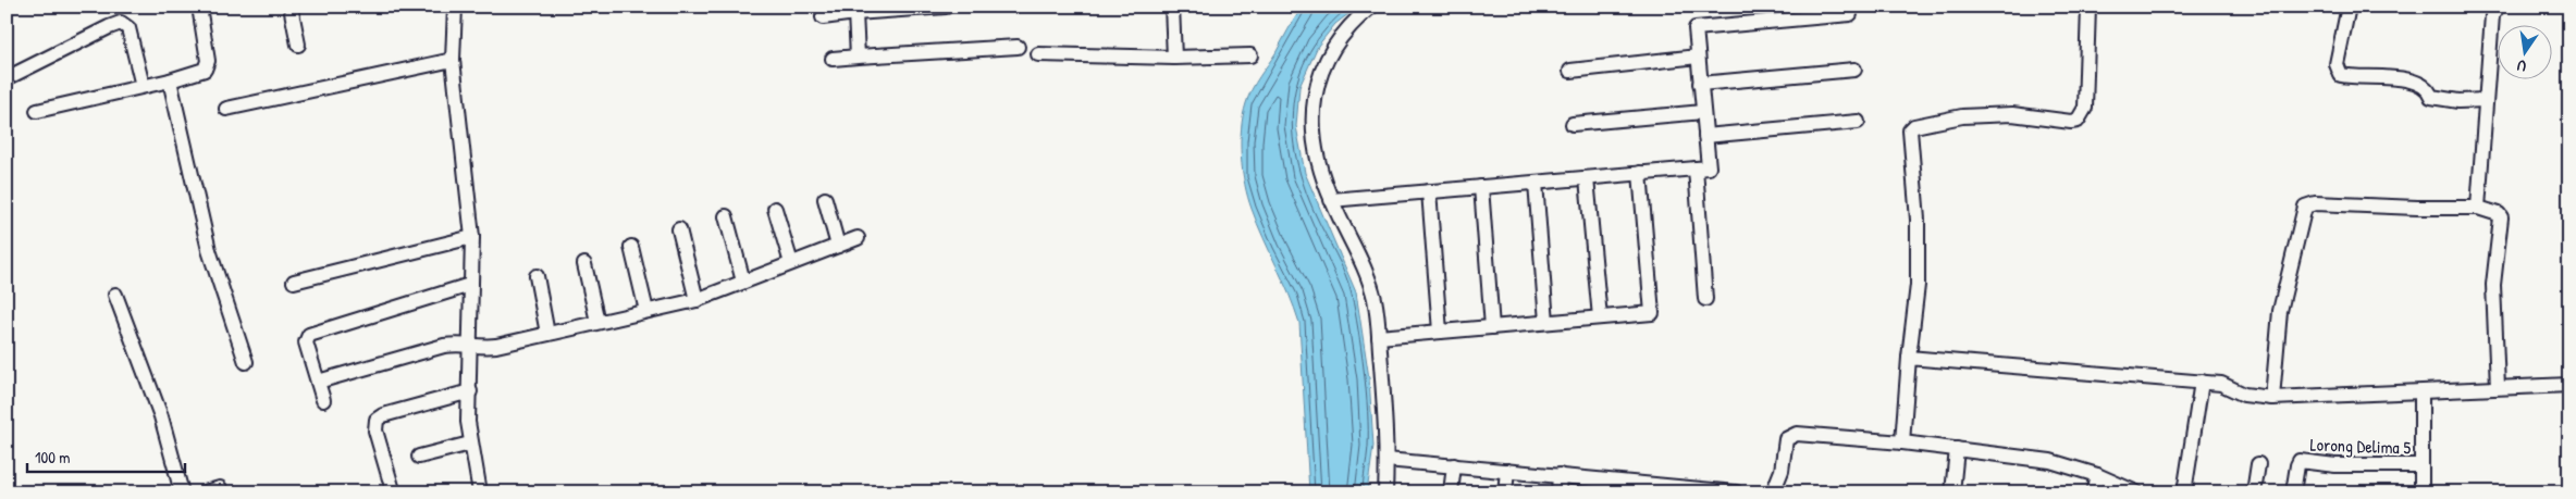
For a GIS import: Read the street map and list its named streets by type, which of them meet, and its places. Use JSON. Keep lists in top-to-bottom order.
{
  "streets": {
    "street": ["Lorong Delima 5"]
  },
  "scale_bar": "100 m",
  "north": "bottom"
}
